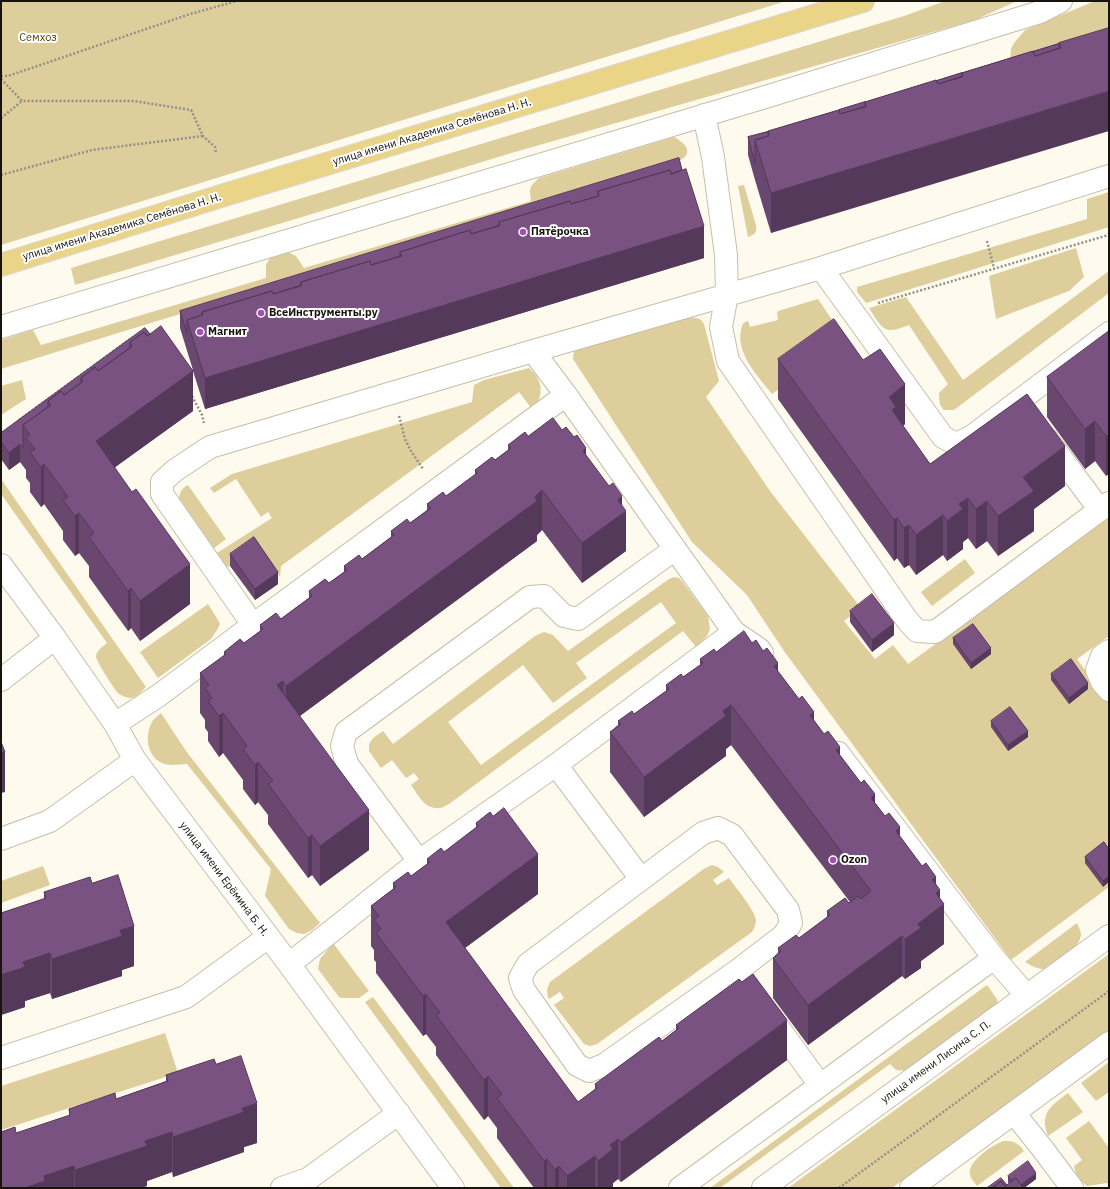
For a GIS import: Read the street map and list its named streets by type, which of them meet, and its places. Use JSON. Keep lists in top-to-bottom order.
{
  "streets": {
    "main road": ["улица имени Академика Семёнова Н. Н."],
    "street": ["улица имени Ерёмина Б. Н.", "улица имени Лисина С. П."]
  },
  "parks": ["Семхоз"],
  "places": [
    "Пятёрочка",
    "ВсеИнструменты.ру",
    "Магнит",
    "Ozon"
  ]
}
